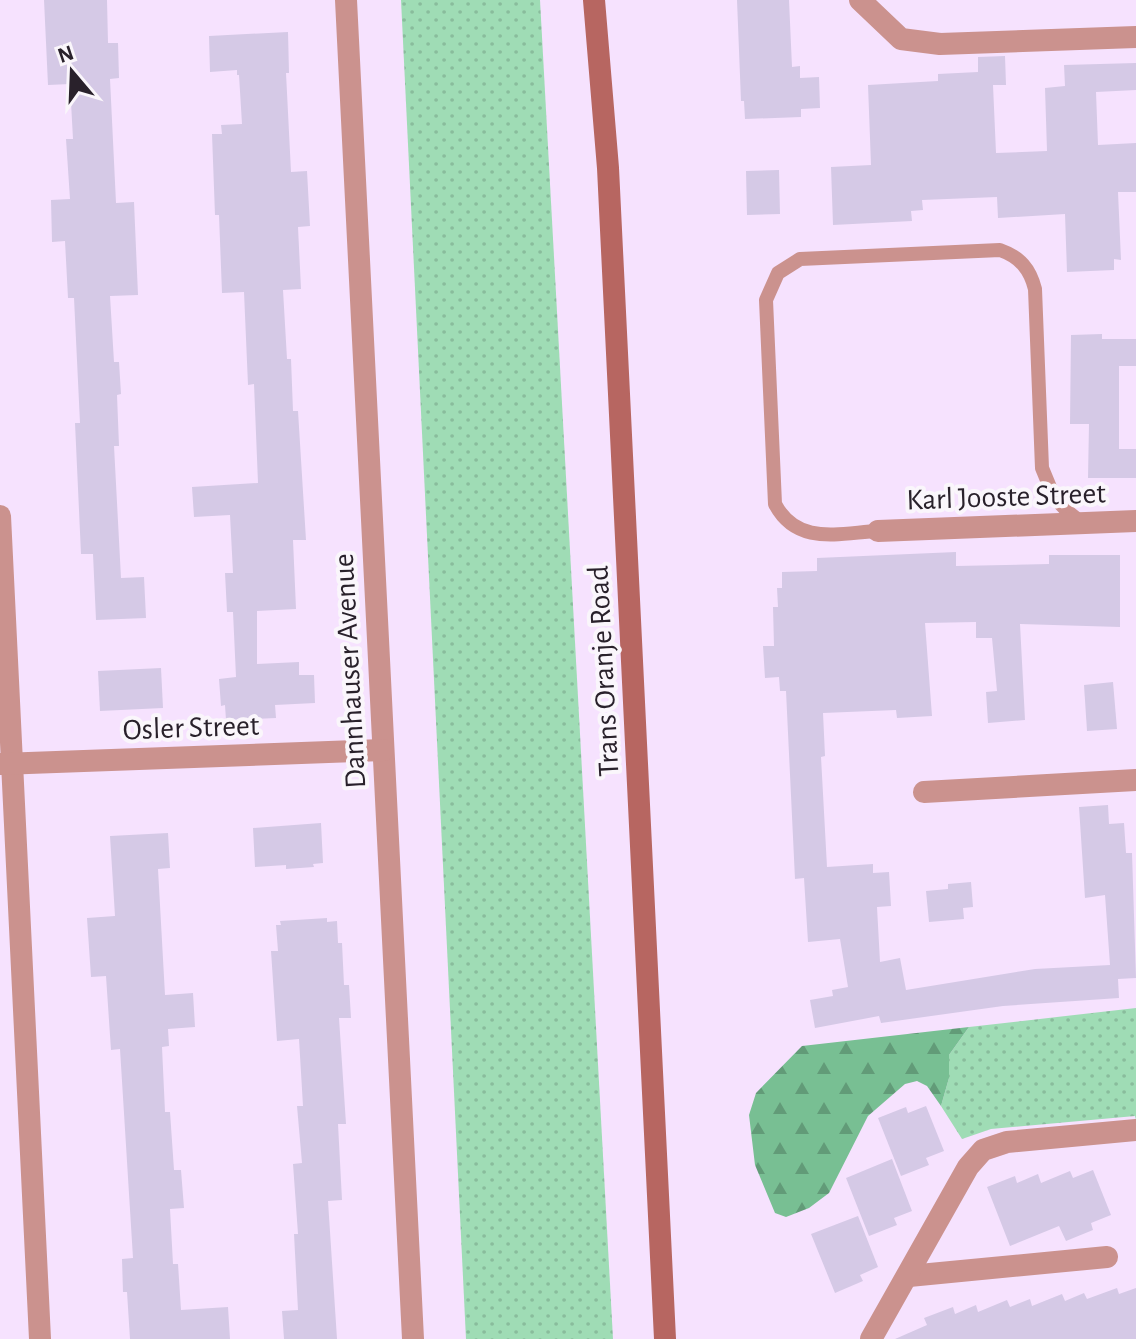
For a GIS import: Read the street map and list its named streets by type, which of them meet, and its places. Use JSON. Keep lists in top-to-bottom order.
{
  "streets": {
    "main road": ["Trans Oranje Road"],
    "street": ["Karl Jooste Street", "Dannhauser Avenue", "Osler Street"]
  },
  "crossings": [
    ["Dannhauser Avenue", "Osler Street"]
  ],
  "north": "top"
}
